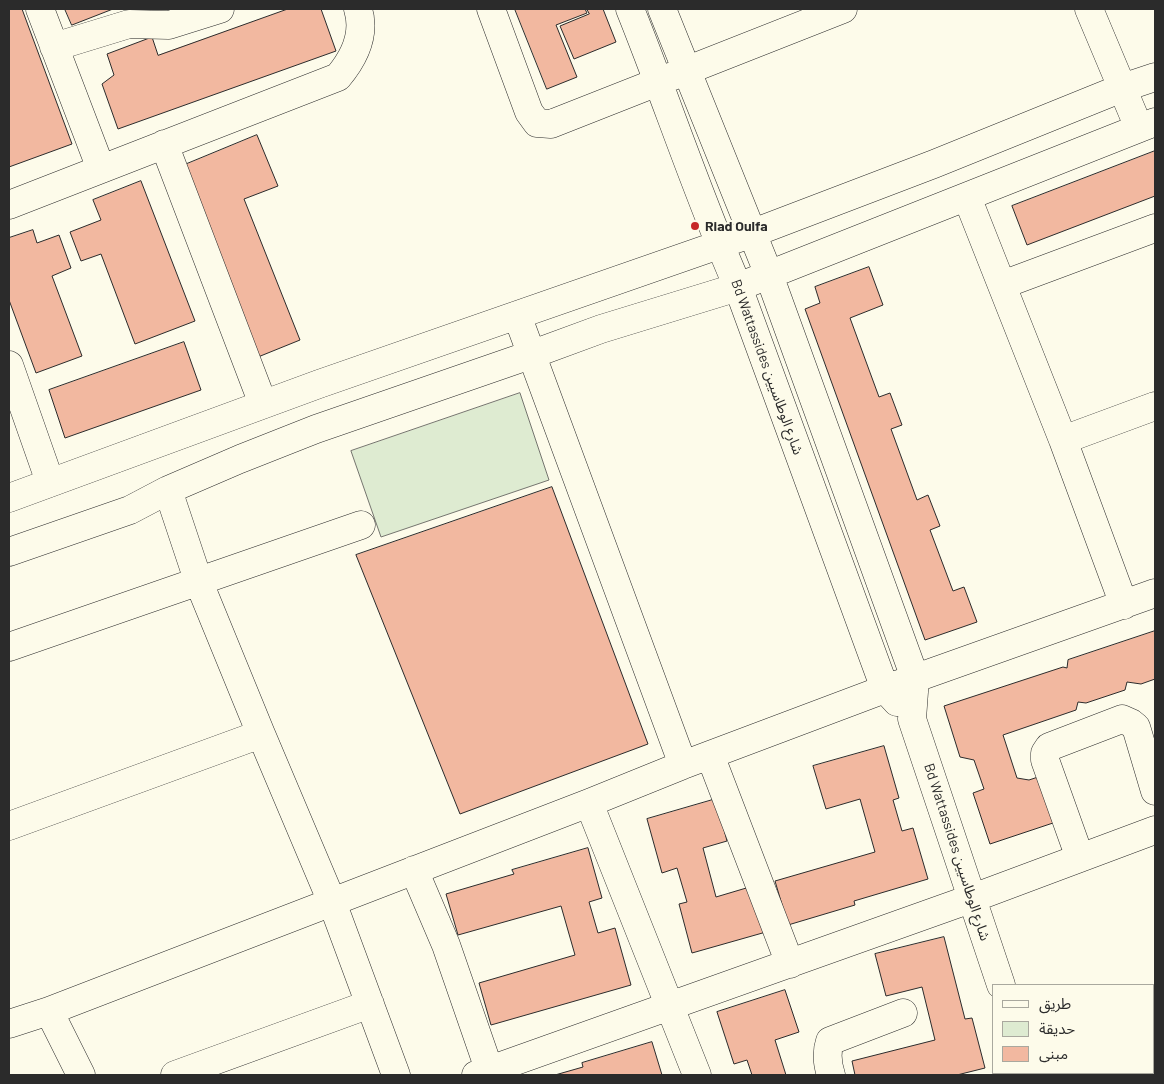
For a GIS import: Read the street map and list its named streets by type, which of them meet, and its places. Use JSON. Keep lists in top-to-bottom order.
{
  "streets": {
    "street": ["Bd Wattassides شارع الوطاسيين"]
  },
  "places": ["Riad Oulfa"],
  "legend": ["طريق", "حديقة", "مبنى"]
}
